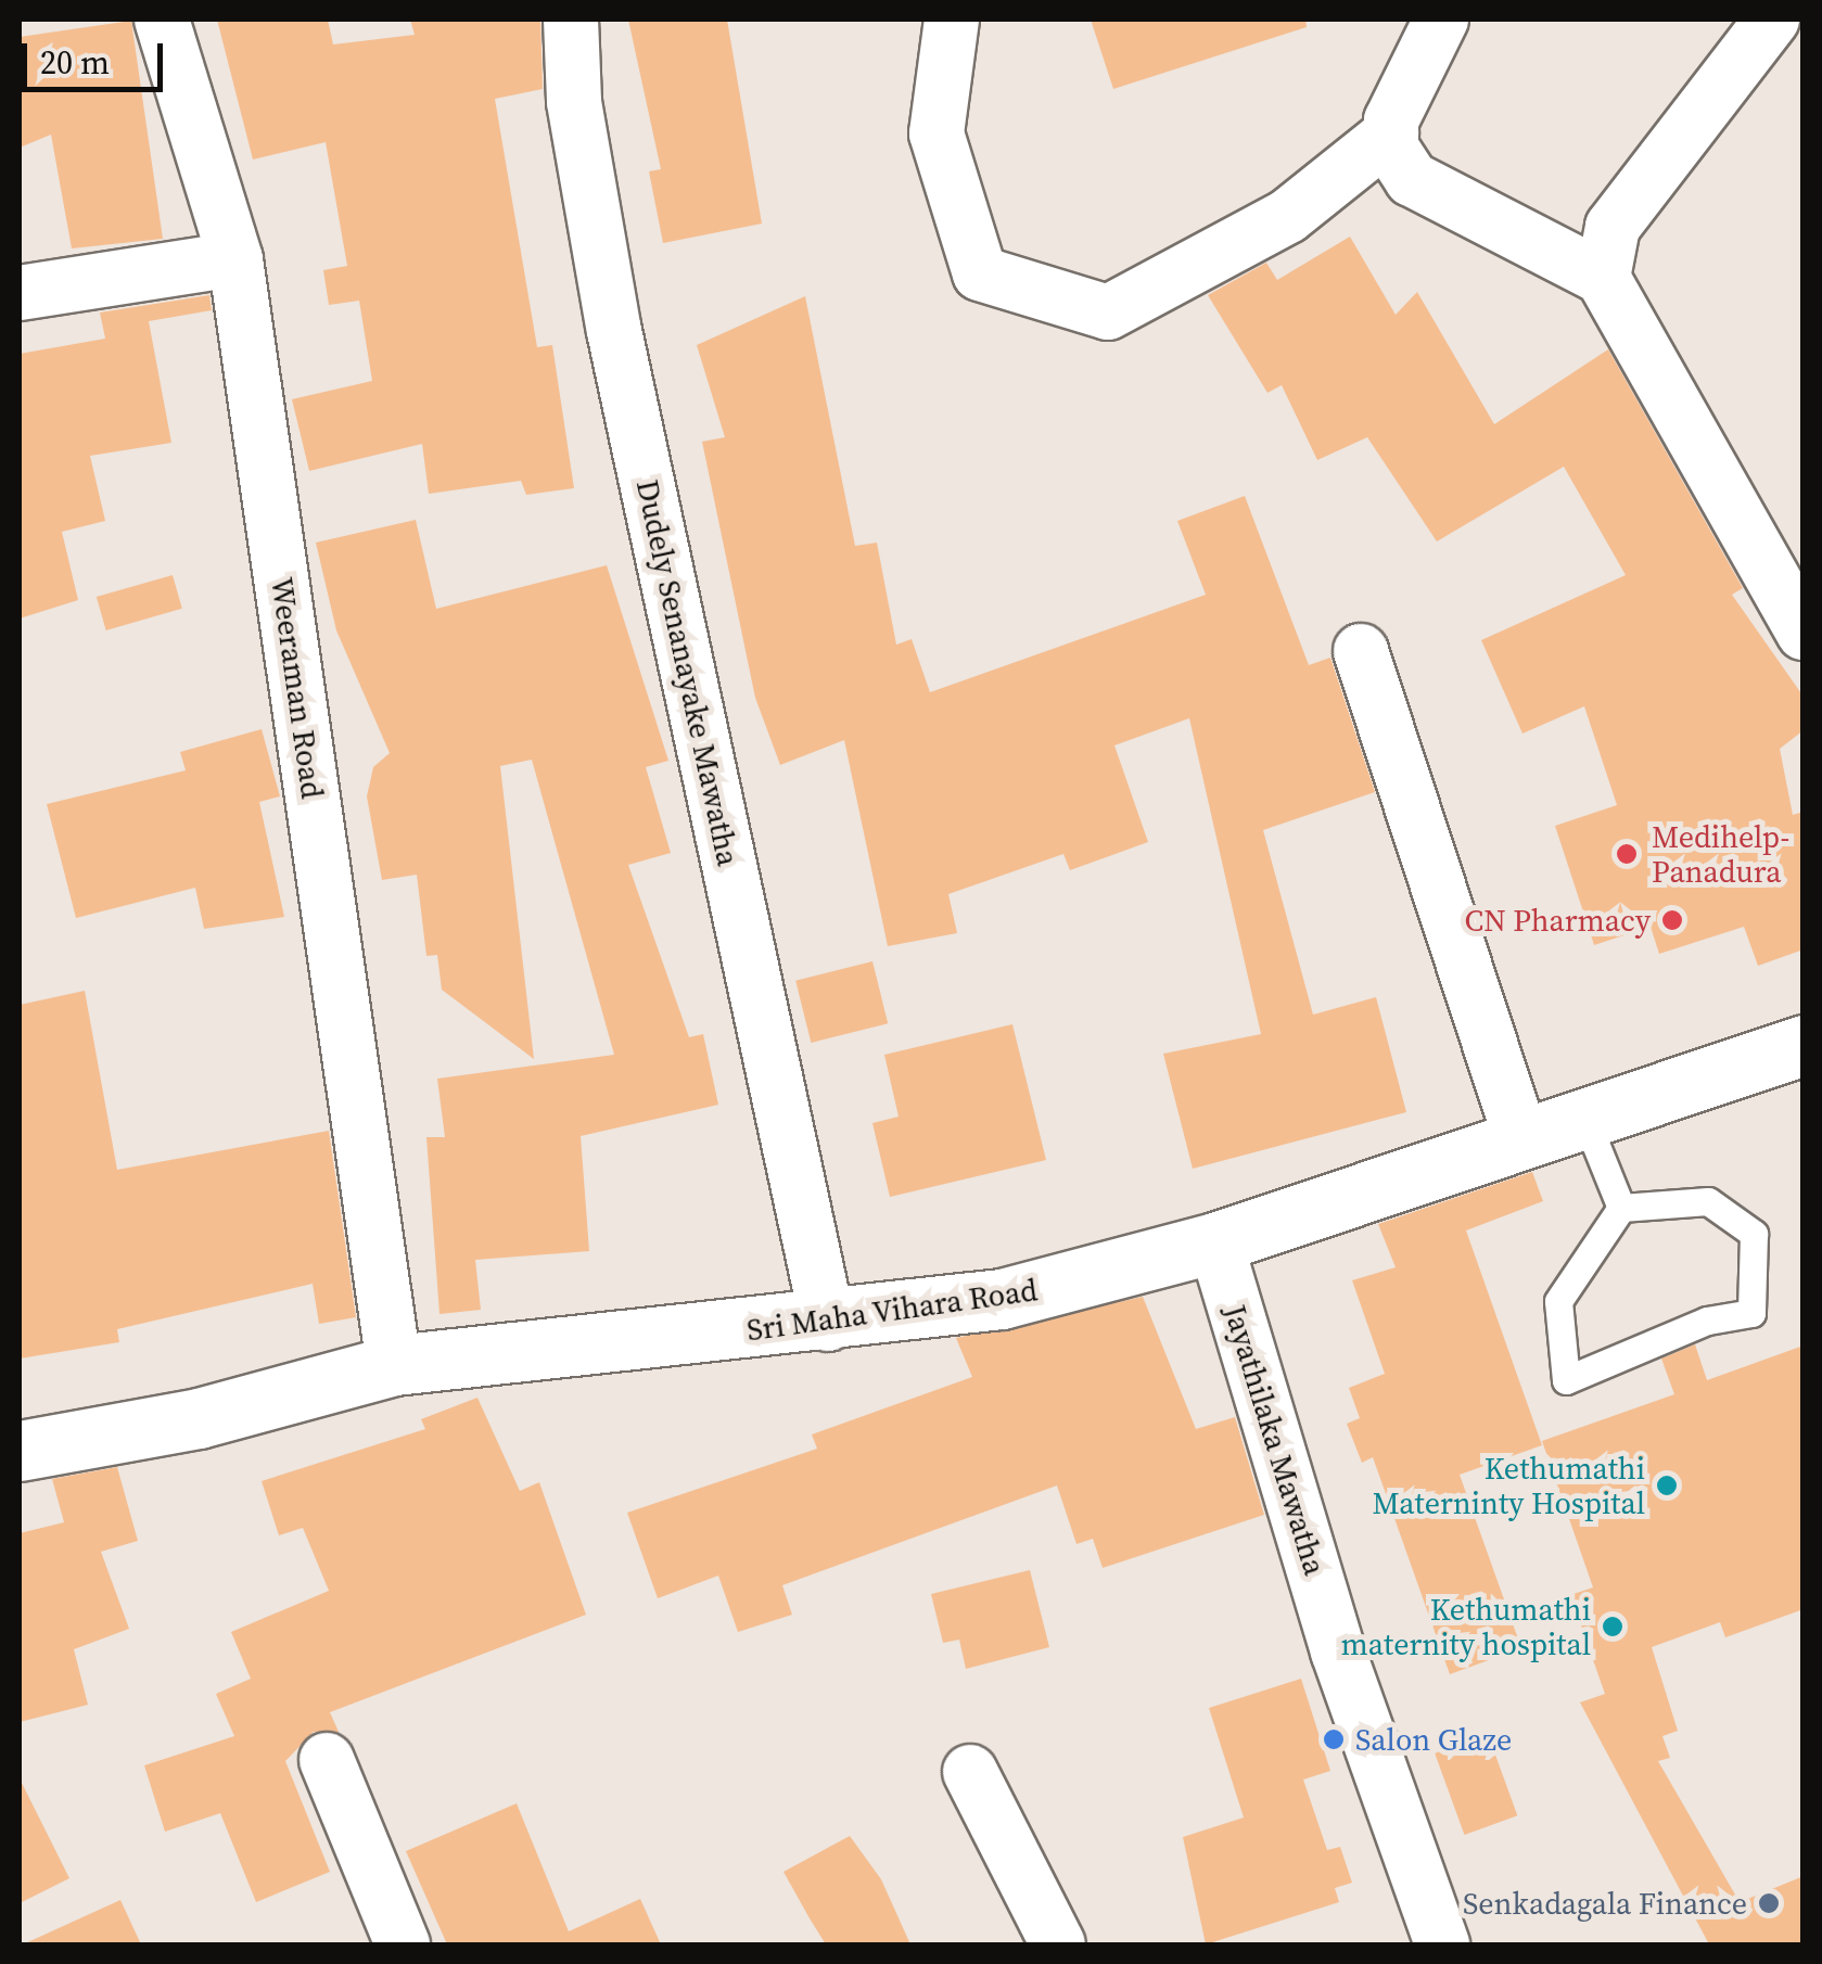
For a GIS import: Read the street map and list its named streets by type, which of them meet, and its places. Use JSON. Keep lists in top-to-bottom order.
{
  "streets": {
    "street": [
      "Dudely Senanayake Mawatha",
      "Weeraman Road",
      "Sri Maha Vihara Road",
      "Jayathilaka Mawatha"
    ]
  },
  "crossings": [
    ["Dudely Senanayake Mawatha", "Sri Maha Vihara Road"],
    ["Weeraman Road", "Sri Maha Vihara Road"],
    ["Sri Maha Vihara Road", "Jayathilaka Mawatha"]
  ],
  "places": [
    "Medihelp- Panadura",
    "CN Pharmacy",
    "Kethumathi Materninty Hospital",
    "Kethumathi maternity hospital",
    "Salon Glaze",
    "Senkadagala Finance"
  ],
  "scale_bar": "20 m"
}
